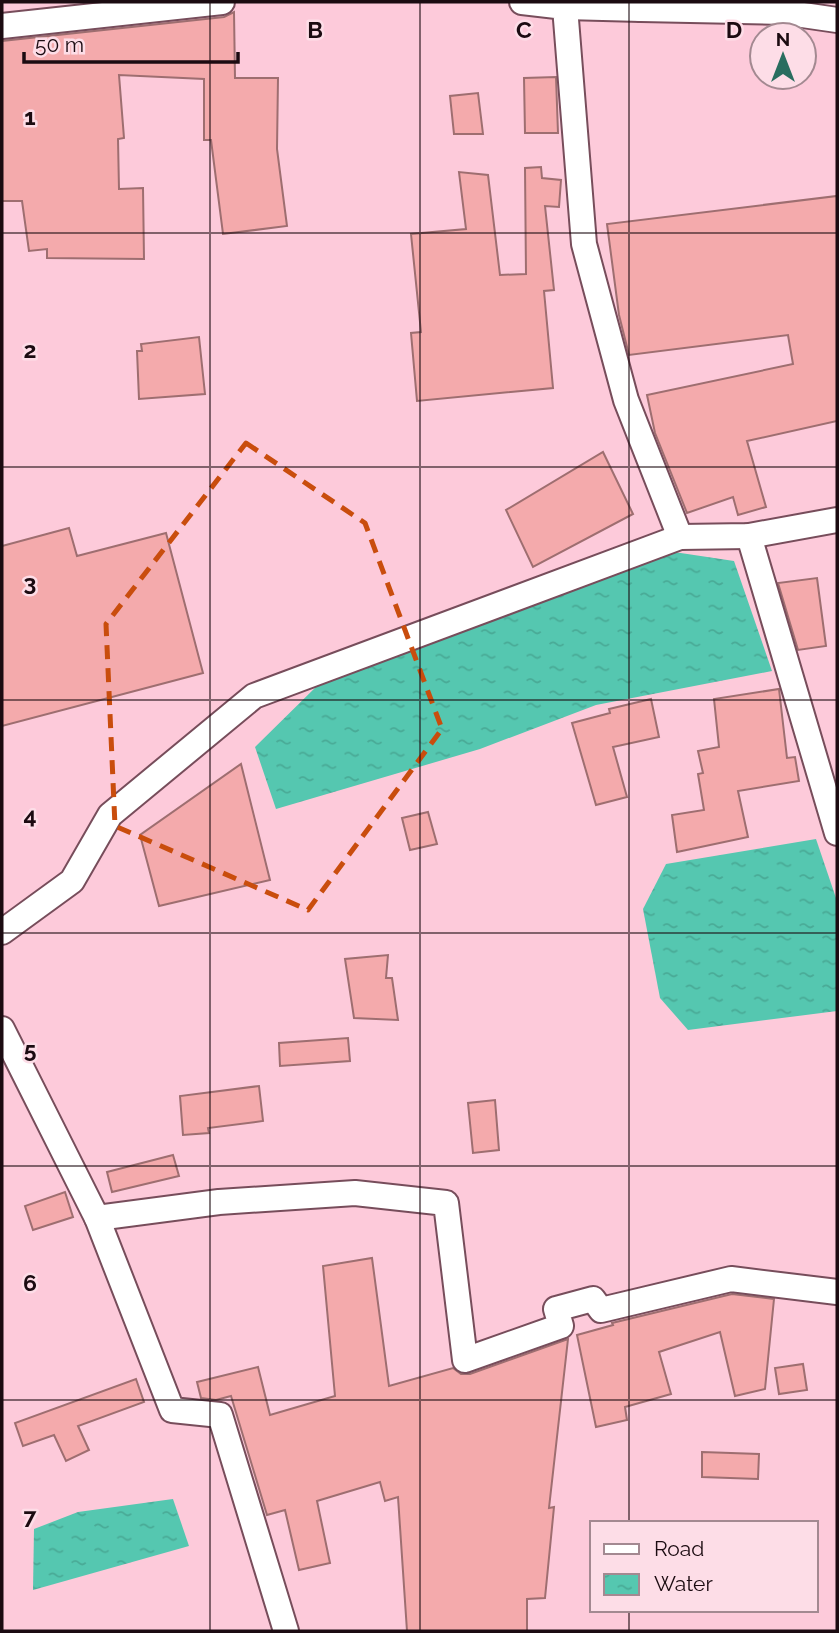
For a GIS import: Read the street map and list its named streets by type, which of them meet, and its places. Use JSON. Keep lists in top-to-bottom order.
{
  "legend": ["Road", "Water"],
  "scale_bar": "50 m",
  "north": "top",
  "grid": {
    "columns": ["B", "C", "D"],
    "rows": [
      "1",
      "2",
      "3",
      "4",
      "5",
      "6",
      "7"
    ]
  }
}
